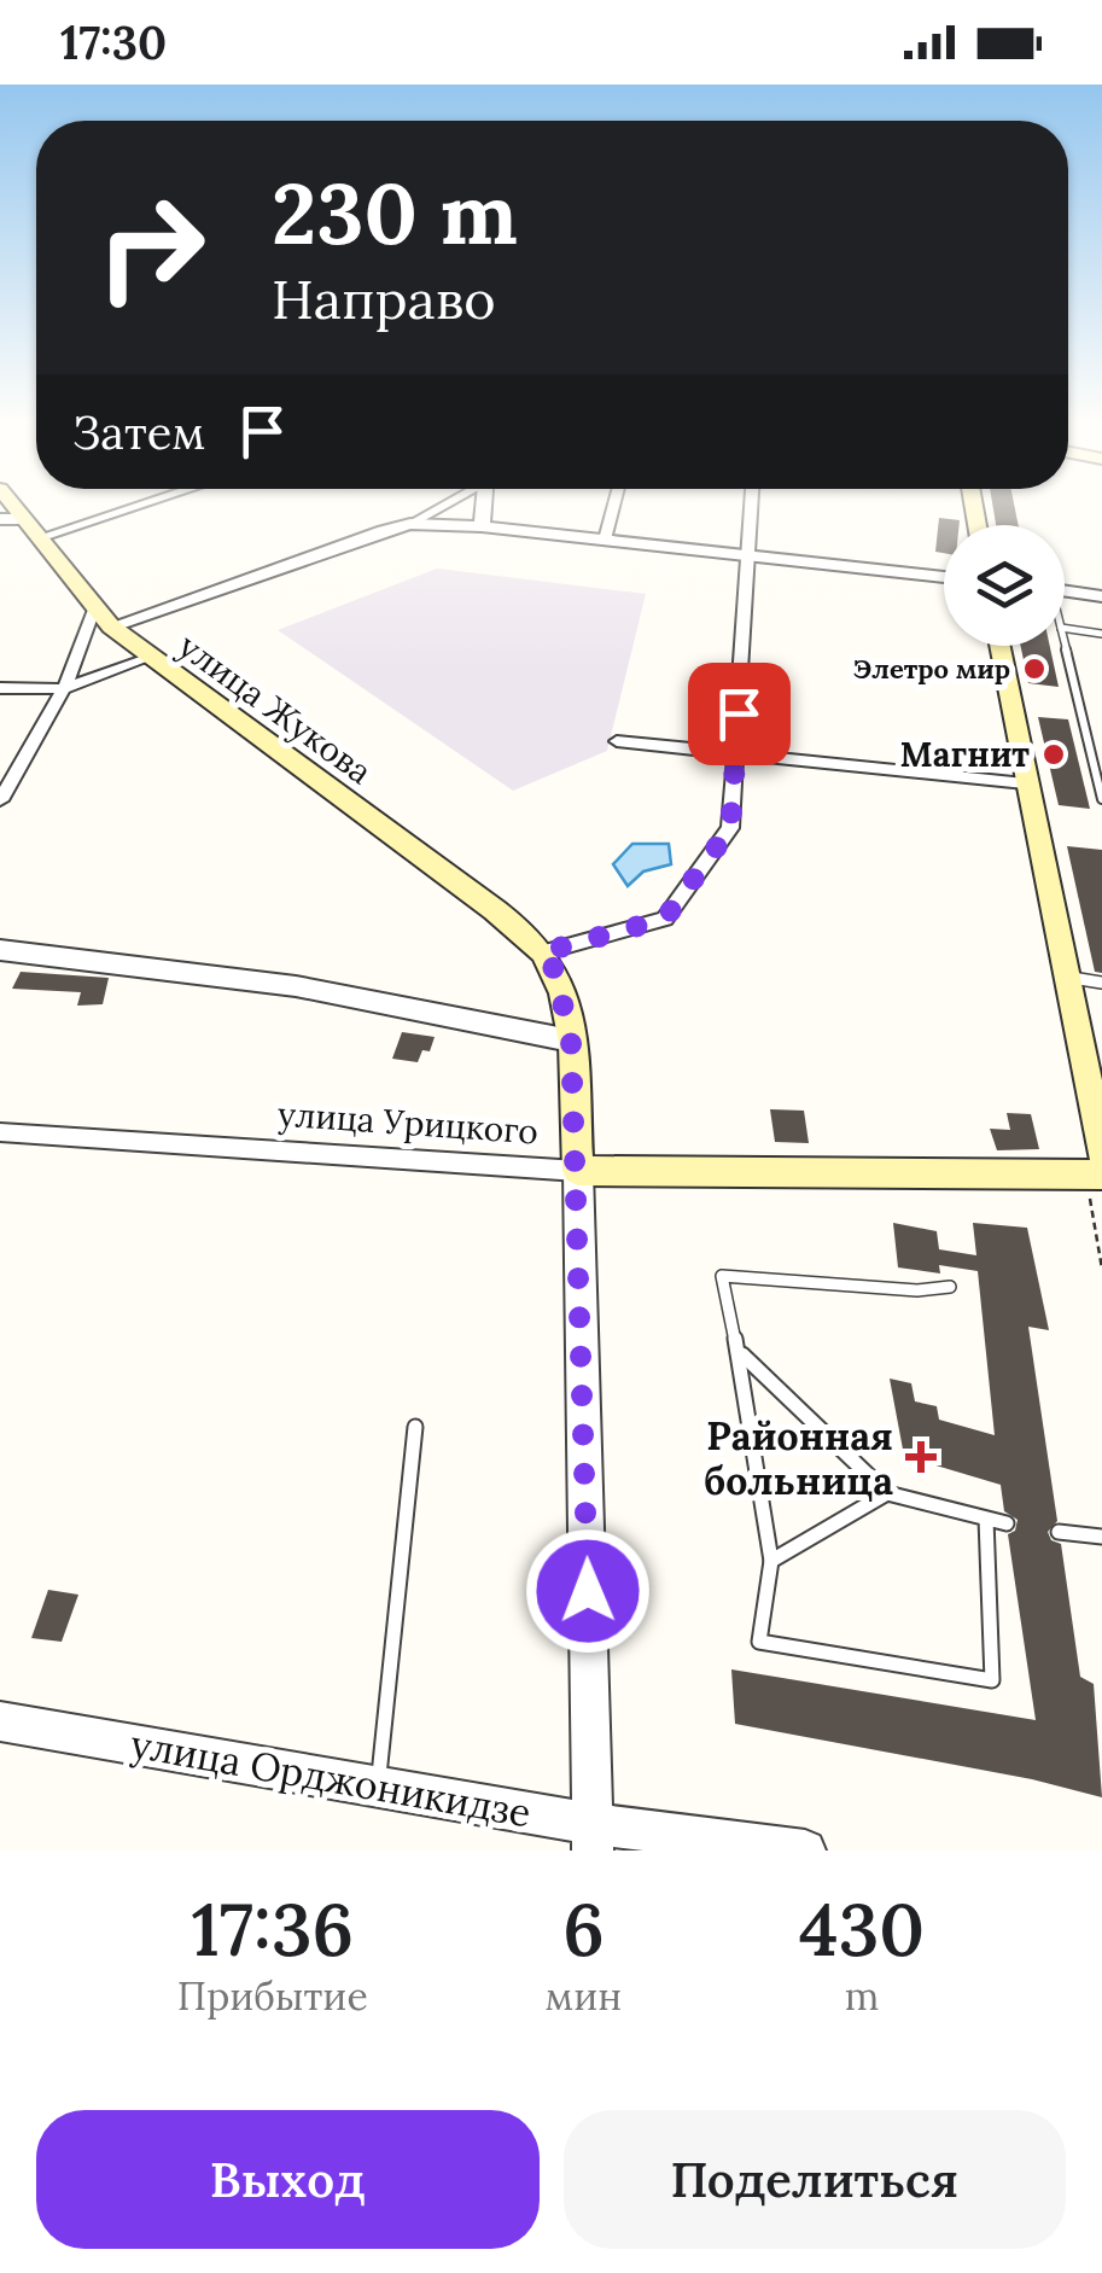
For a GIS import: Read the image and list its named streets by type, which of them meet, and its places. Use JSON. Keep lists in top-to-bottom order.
{
  "streets": {
    "main road": ["улица Жукова", "улица Урицкого"],
    "street": ["улица Орджоникидзе"]
  },
  "places": {
    "other": ["Элетро мир", "Магнит"],
    "health": ["Районная больница"]
  },
  "page": {
    "status": "17:30",
    "turn": ["230 m", "Направо"],
    "then": "Затем",
    "eta": [
      "17:36",
      "Прибытие",
      "6",
      "мин",
      "430",
      "m"
    ],
    "buttons": ["Выход", "Поделиться"]
  }
}
